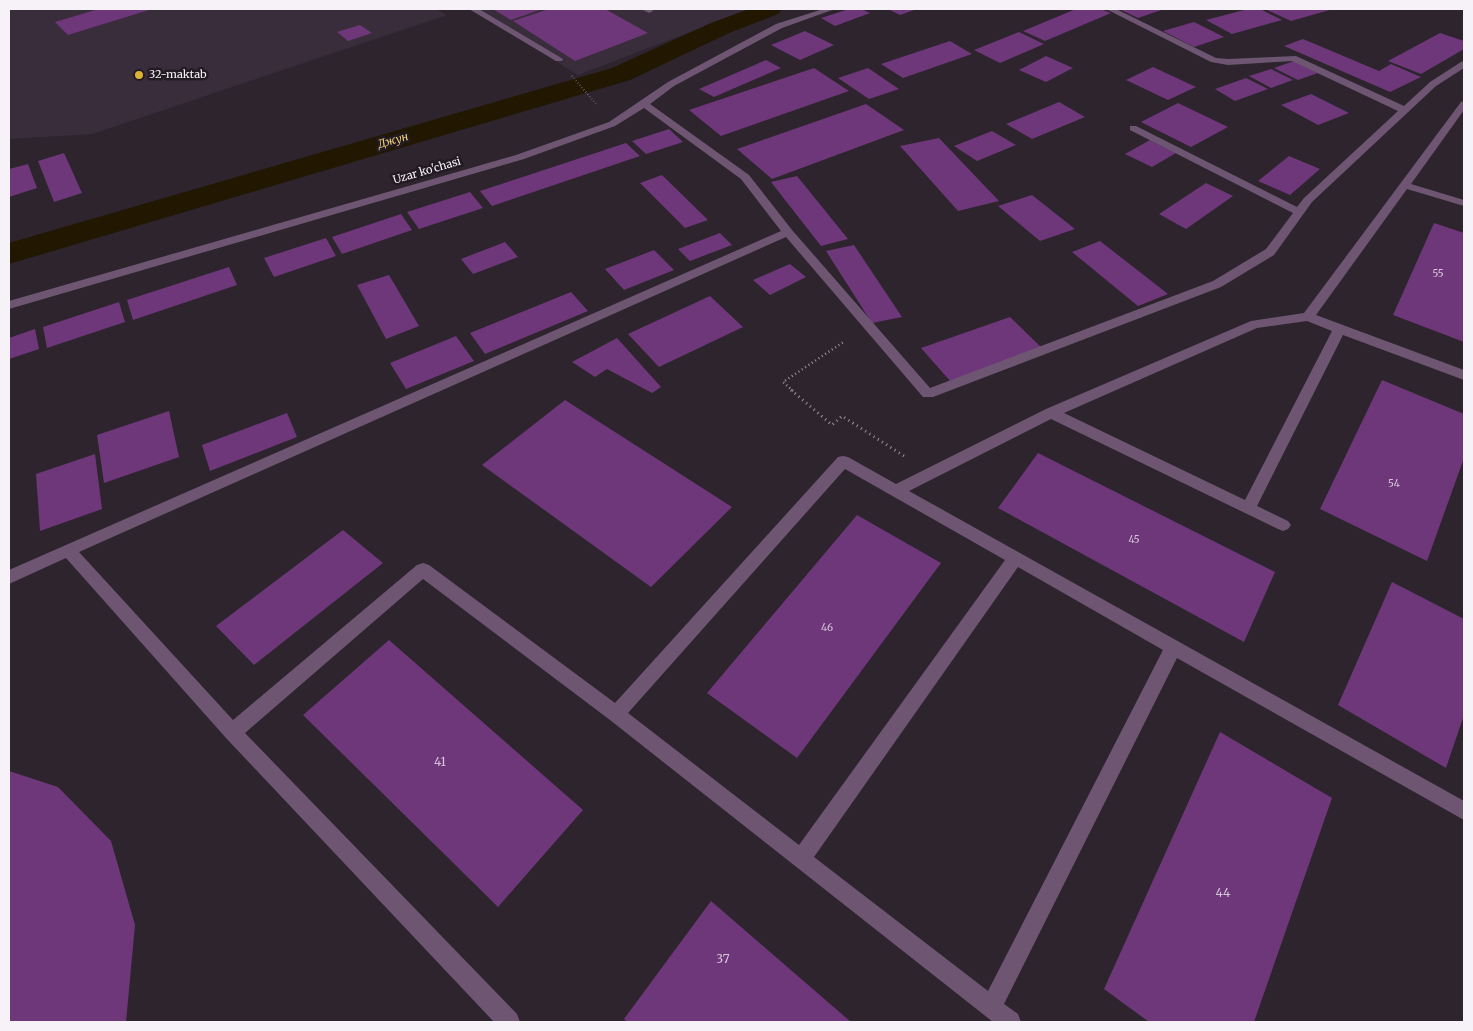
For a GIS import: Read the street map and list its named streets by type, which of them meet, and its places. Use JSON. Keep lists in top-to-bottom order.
{
  "streets": {
    "street": ["Uzar ko'chasi"]
  },
  "water": ["Джун"],
  "places": ["32-maktab"],
  "house_numbers": [
    "55",
    "54",
    "45",
    "46",
    "41",
    "44",
    "37"
  ]
}
